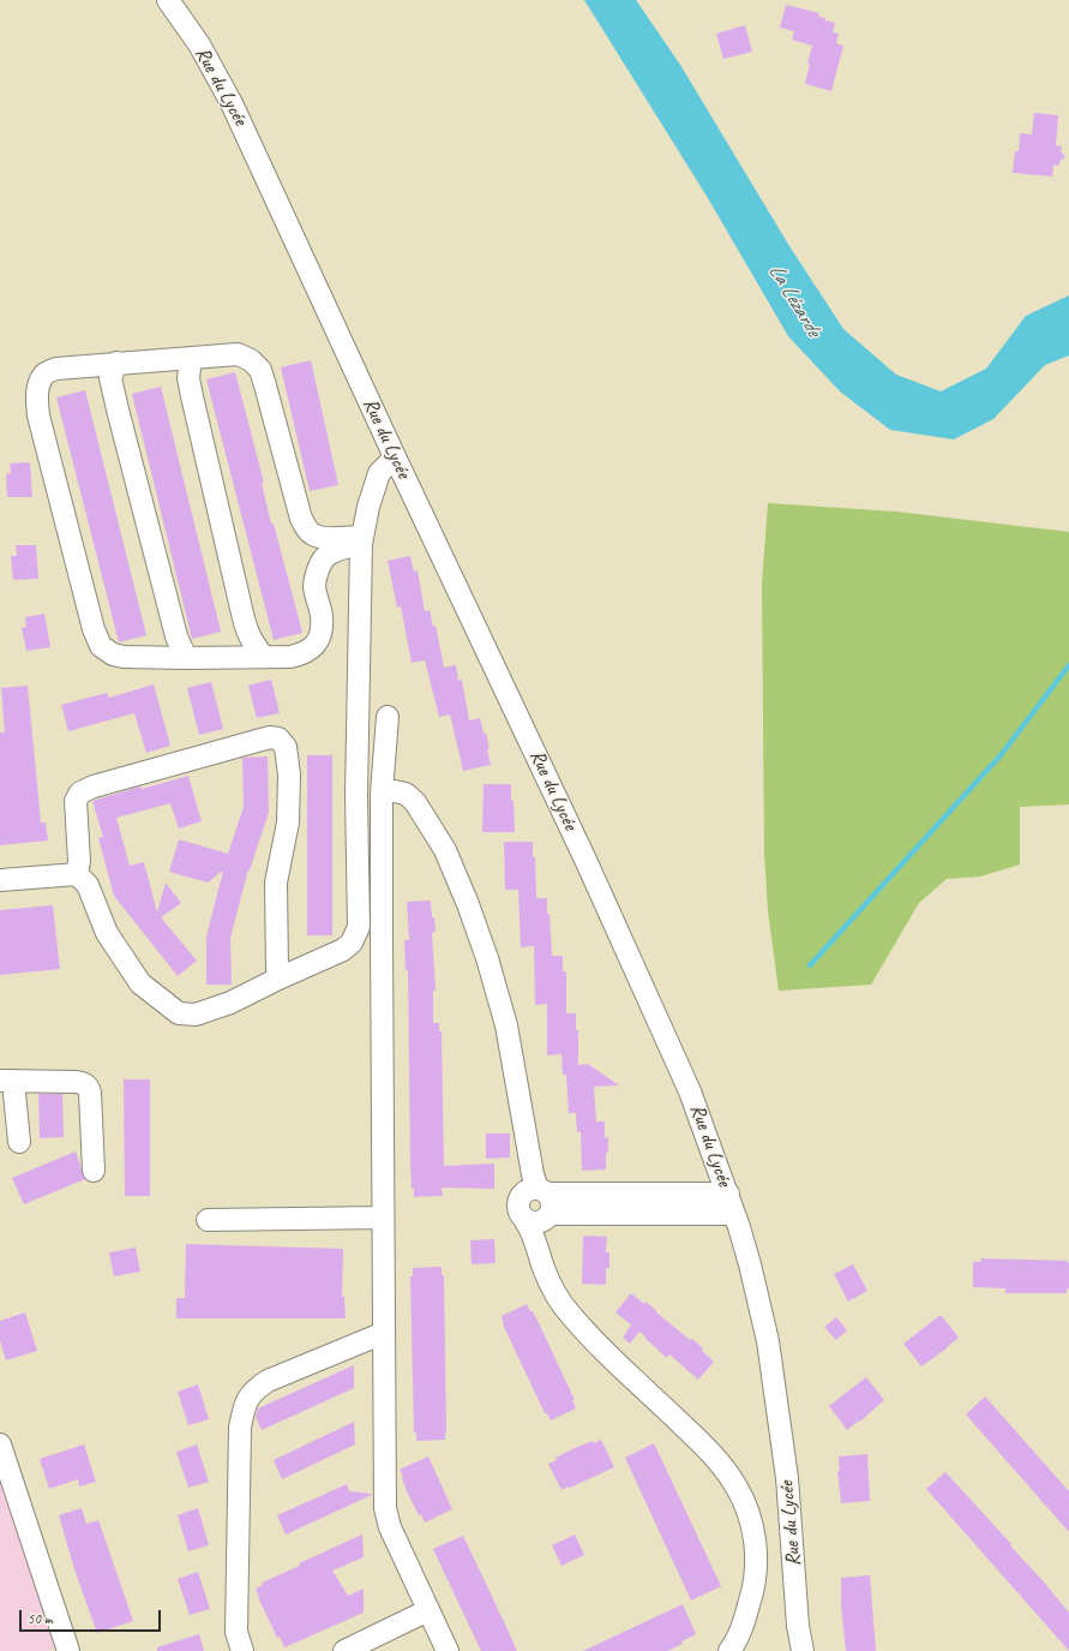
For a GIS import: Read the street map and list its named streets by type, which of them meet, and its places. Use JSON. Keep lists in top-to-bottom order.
{
  "streets": {
    "street": ["Rue du Lycée"]
  },
  "water": ["La Lézarde"],
  "scale_bar": "50 m"
}
